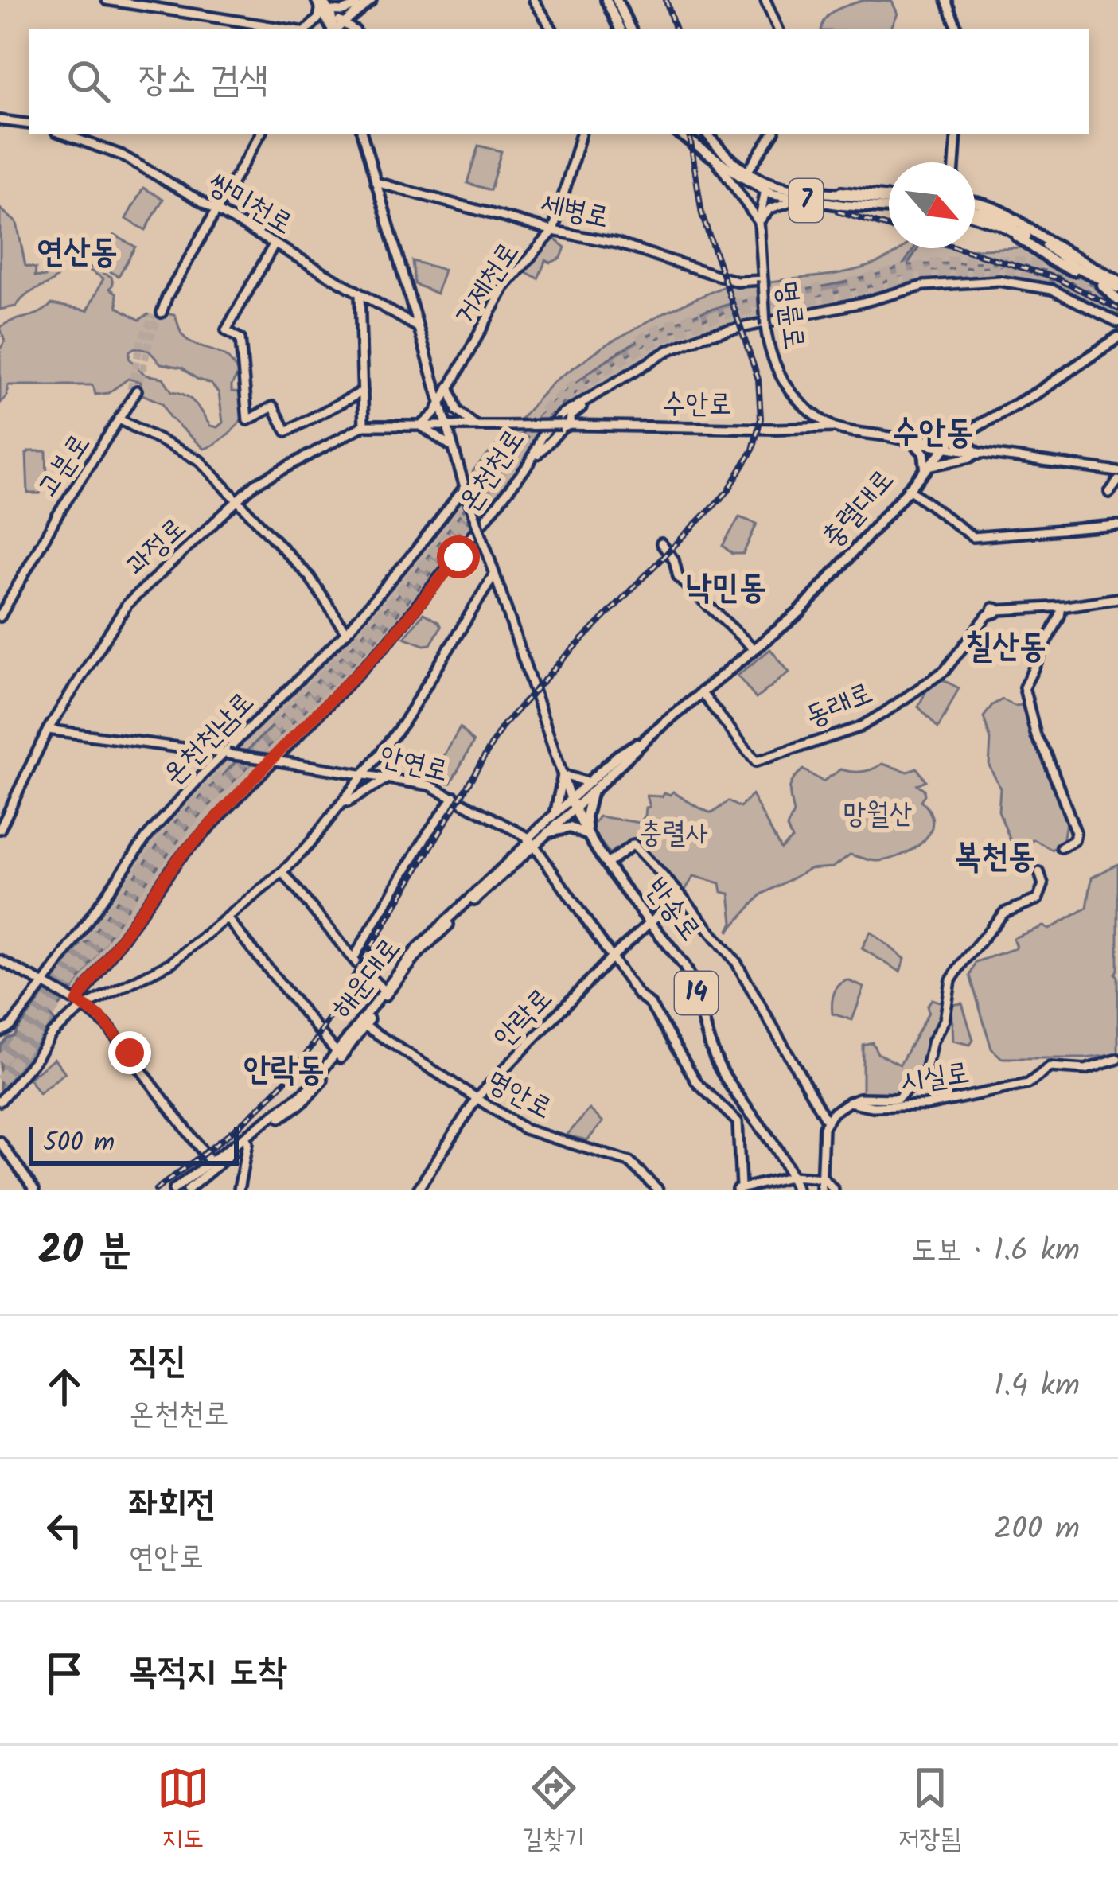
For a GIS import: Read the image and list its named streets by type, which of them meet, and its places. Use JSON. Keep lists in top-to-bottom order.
{
  "streets": {
    "main road": [
      "7",
      "쌍미천로",
      "세병로",
      "거제천로",
      "명륜로",
      "수안로",
      "고분로",
      "온천천로",
      "충렬대로",
      "과정로",
      "동래로",
      "온천천남로",
      "안연로",
      "반송로",
      "해운대로",
      "14",
      "안락로",
      "시실로",
      "명안로"
    ]
  },
  "crossings": [
    ["7", "명륜로"],
    ["세병로", "거제천로"],
    ["세병로", "명륜로"],
    ["거제천로", "과정로"],
    ["명륜로", "수안로"],
    ["명륜로", "충렬대로"],
    ["수안로", "과정로"],
    ["온천천로", "안연로"],
    ["충렬대로", "동래로"],
    ["충렬대로", "반송로"],
    ["온천천남로", "안연로"],
    ["온천천남로", "반송로"],
    ["반송로", "안락로"],
    ["안락로", "명안로"]
  ],
  "districts": [
    "연산동",
    "수안동",
    "낙민동",
    "칠산동",
    "복천동",
    "안락동"
  ],
  "parks": ["망월산", "충렬사"],
  "scale_bar": "500 m",
  "north": "bottom right",
  "page": {
    "search": "장소 검색",
    "scale": "500 m",
    "heading": ["20 분", "도보 · 1.6 km"],
    "list": [
      ["직진", "온천천로", "1.4 km"],
      ["좌회전", "연안로", "200 m"],
      "목적지 도착"
    ],
    "nav": ["지도", "길찾기", "저장됨"]
  }
}
